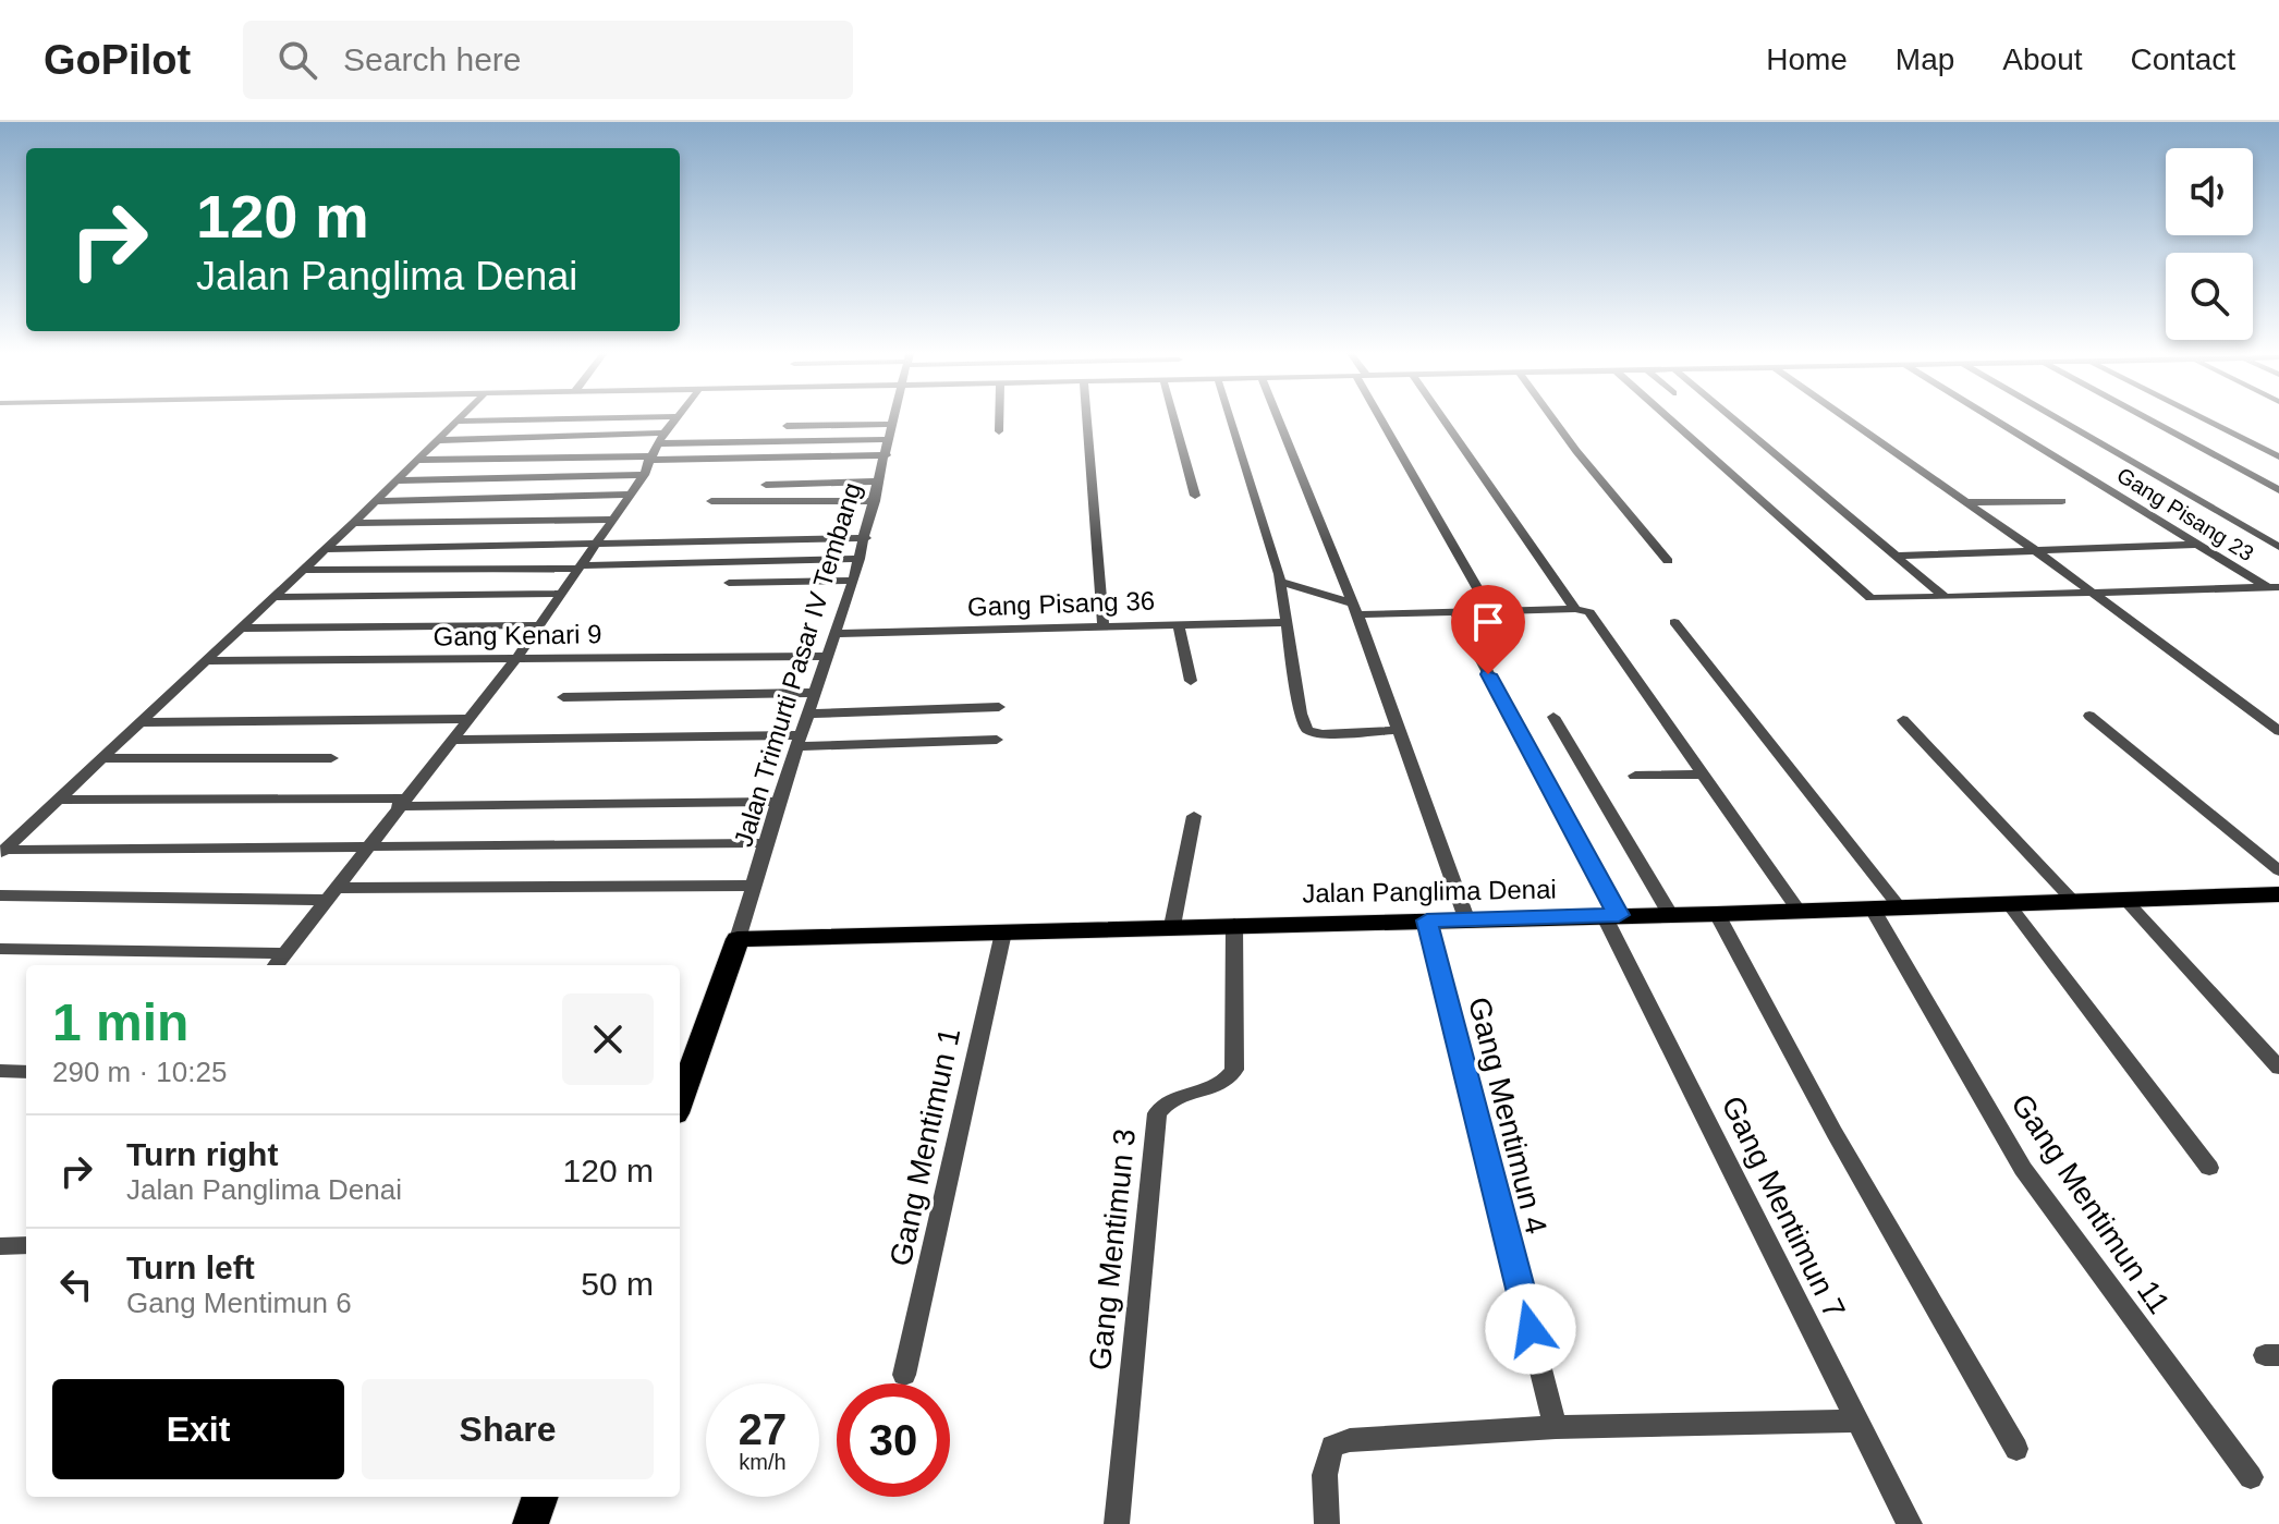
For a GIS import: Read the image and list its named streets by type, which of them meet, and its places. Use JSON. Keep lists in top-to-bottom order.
{
  "streets": {
    "main road": ["Jalan Panglima Denai"],
    "street": [
      "Gang Pisang 23",
      "Gang Pisang 36",
      "Gang Kenari 9",
      "Jalan Trimurti Pasar IV Tembang",
      "Gang Mentimun 4",
      "Gang Mentimun 1",
      "Gang Mentimun 11",
      "Gang Mentimun 7",
      "Gang Mentimun 3"
    ]
  },
  "crossings": [
    ["Gang Pisang 36", "Jalan Trimurti Pasar IV Tembang"],
    ["Gang Kenari 9", "Jalan Trimurti Pasar IV Tembang"],
    ["Jalan Trimurti Pasar IV Tembang", "Jalan Panglima Denai"],
    ["Jalan Panglima Denai", "Gang Mentimun 4"],
    ["Jalan Panglima Denai", "Gang Mentimun 1"],
    ["Jalan Panglima Denai", "Gang Mentimun 11"],
    ["Jalan Panglima Denai", "Gang Mentimun 7"],
    ["Jalan Panglima Denai", "Gang Mentimun 3"]
  ],
  "page": {
    "header": "GoPilot",
    "search": "Search here",
    "nav": [
      "Home",
      "Map",
      "About",
      "Contact"
    ],
    "turn": ["120 m", "Jalan Panglima Denai"],
    "heading": ["1 min", "290 m · 10:25"],
    "list": [
      {
        "name": "Turn right",
        "note": "Jalan Panglima Denai",
        "value": "120 m"
      },
      {
        "name": "Turn left",
        "note": "Gang Mentimun 6",
        "value": "50 m"
      }
    ],
    "buttons": ["Exit", "Share"],
    "speed": "27 km/h",
    "limit": "30"
  }
}
